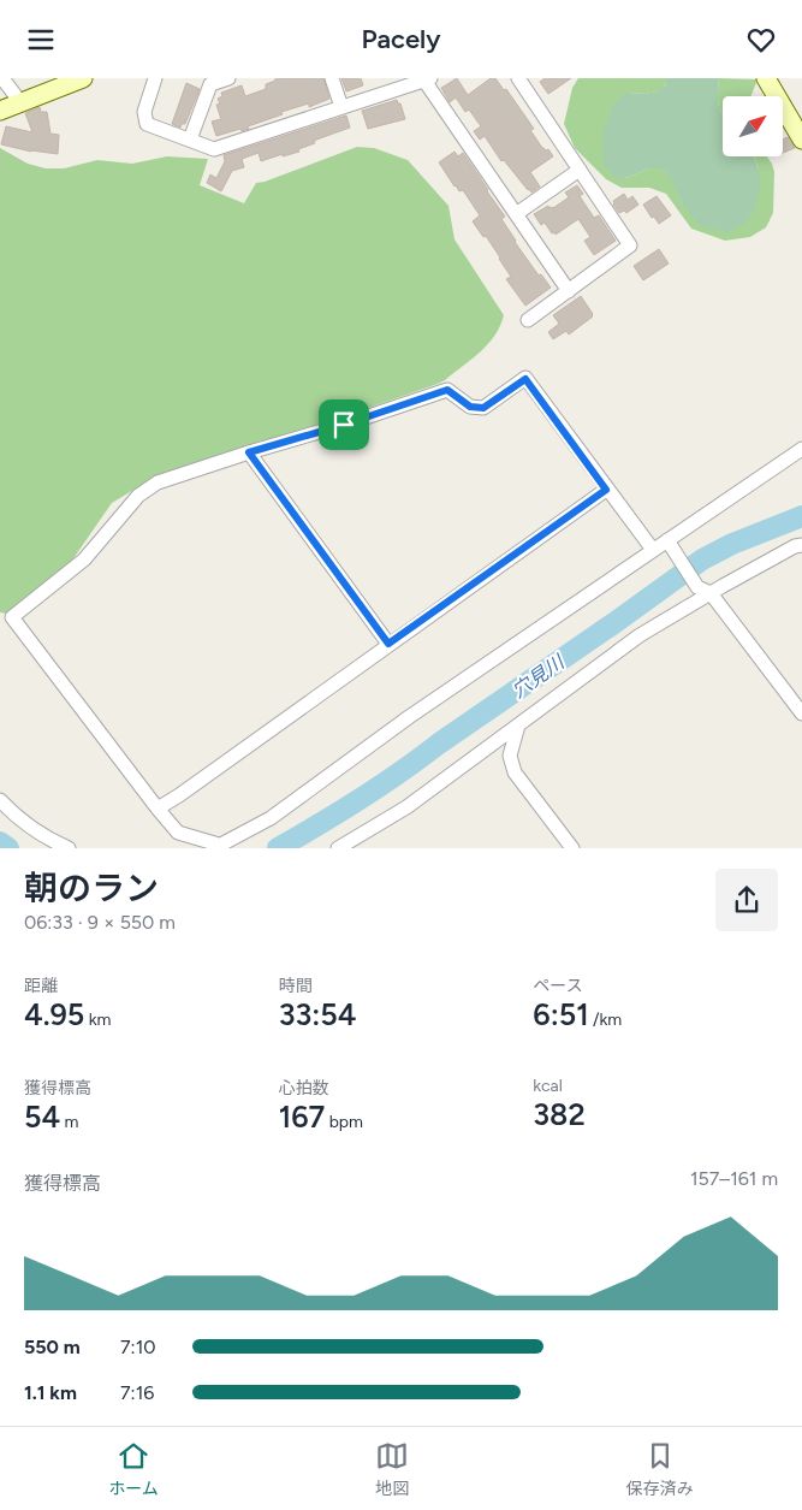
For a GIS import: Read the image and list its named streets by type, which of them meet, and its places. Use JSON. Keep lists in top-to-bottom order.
{
  "water": ["穴見川"],
  "north": "top right",
  "page": {
    "header": "Pacely",
    "heading": ["朝のラン", "06:33 · 9 × 550 m"],
    "stats": [
      ["距離", "4.95 km"],
      ["時間", "33:54"],
      ["ペース", "6:51 /km"],
      ["獲得標高", "54 m"],
      ["心拍数", "167 bpm"],
      ["kcal", "382"]
    ],
    "chart": ["獲得標高", "157–161 m"],
    "list": [
      {
        "name": "550 m",
        "note": "7:10"
      },
      {
        "name": "1.1 km",
        "note": "7:16"
      }
    ],
    "tabs": ["ホーム", "地図", "保存済み"]
  }
}
